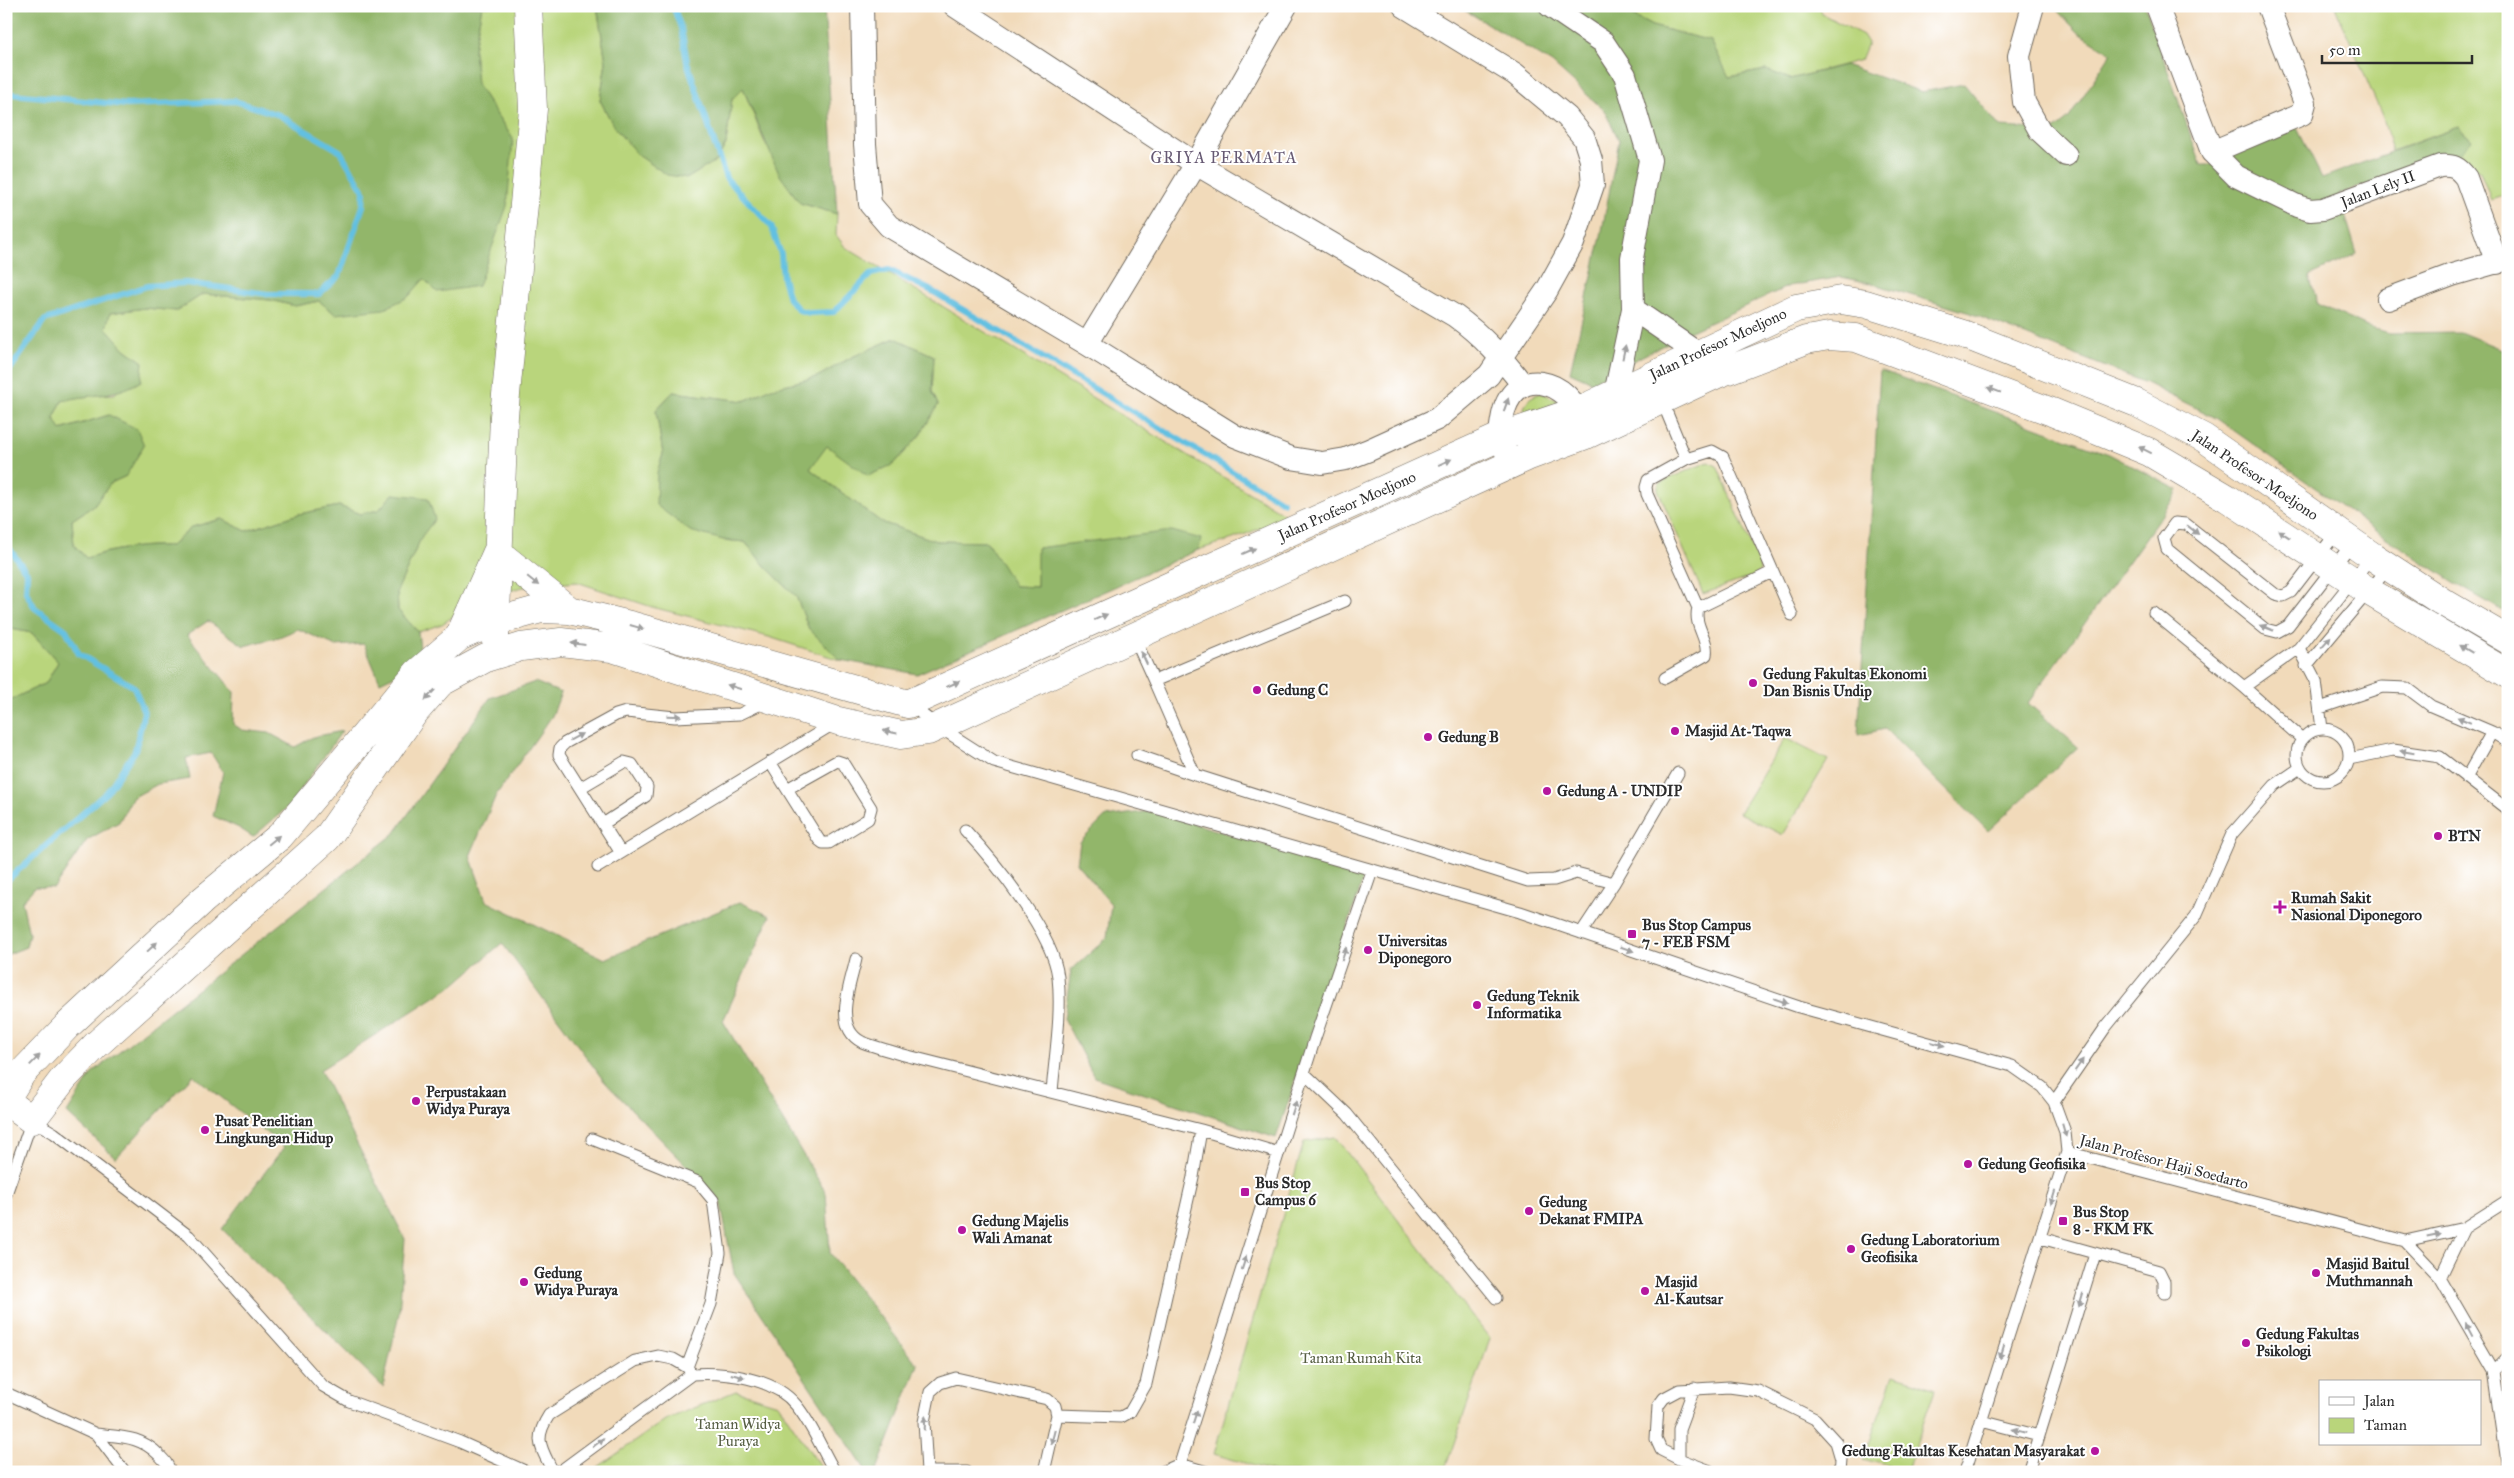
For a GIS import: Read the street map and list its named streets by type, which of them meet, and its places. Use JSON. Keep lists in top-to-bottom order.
{
  "streets": {
    "street": ["Jalan Lely II", "Jalan Profesor Moeljono"],
    "lane": ["Jalan Profesor Haji Soedarto"]
  },
  "districts": ["GRIYA PERMATA"],
  "parks": ["Taman Rumah Kita", "Taman Widya Puraya"],
  "places": {
    "other": [
      "Gedung Fakultas Ekonomi Dan Bisnis Undip",
      "Gedung C",
      "Masjid At-Taqwa",
      "Gedung B",
      "Gedung A - UNDIP",
      "BTN",
      "Universitas Diponegoro",
      "Gedung Teknik Informatika",
      "Perpustakaan Widya Puraya",
      "Pusat Penelitian Lingkungan Hidup",
      "Gedung Geofisika",
      "Gedung Dekanat FMIPA",
      "Gedung Majelis Wali Amanat",
      "Gedung Laboratorium Geofisika",
      "Masjid Baitul Muthmannah",
      "Gedung Widya Puraya",
      "Masjid Al-Kautsar",
      "Gedung Fakultas Psikologi",
      "Gedung Fakultas Kesehatan Masyarakat"
    ],
    "health": ["Rumah Sakit Nasional Diponegoro"],
    "transit": ["Bus Stop Campus 7 - FEB FSM", "Bus Stop Campus 6", "Bus Stop 8 - FKM FK"]
  },
  "legend": ["Jalan", "Taman"],
  "scale_bar": "50 m"
}
